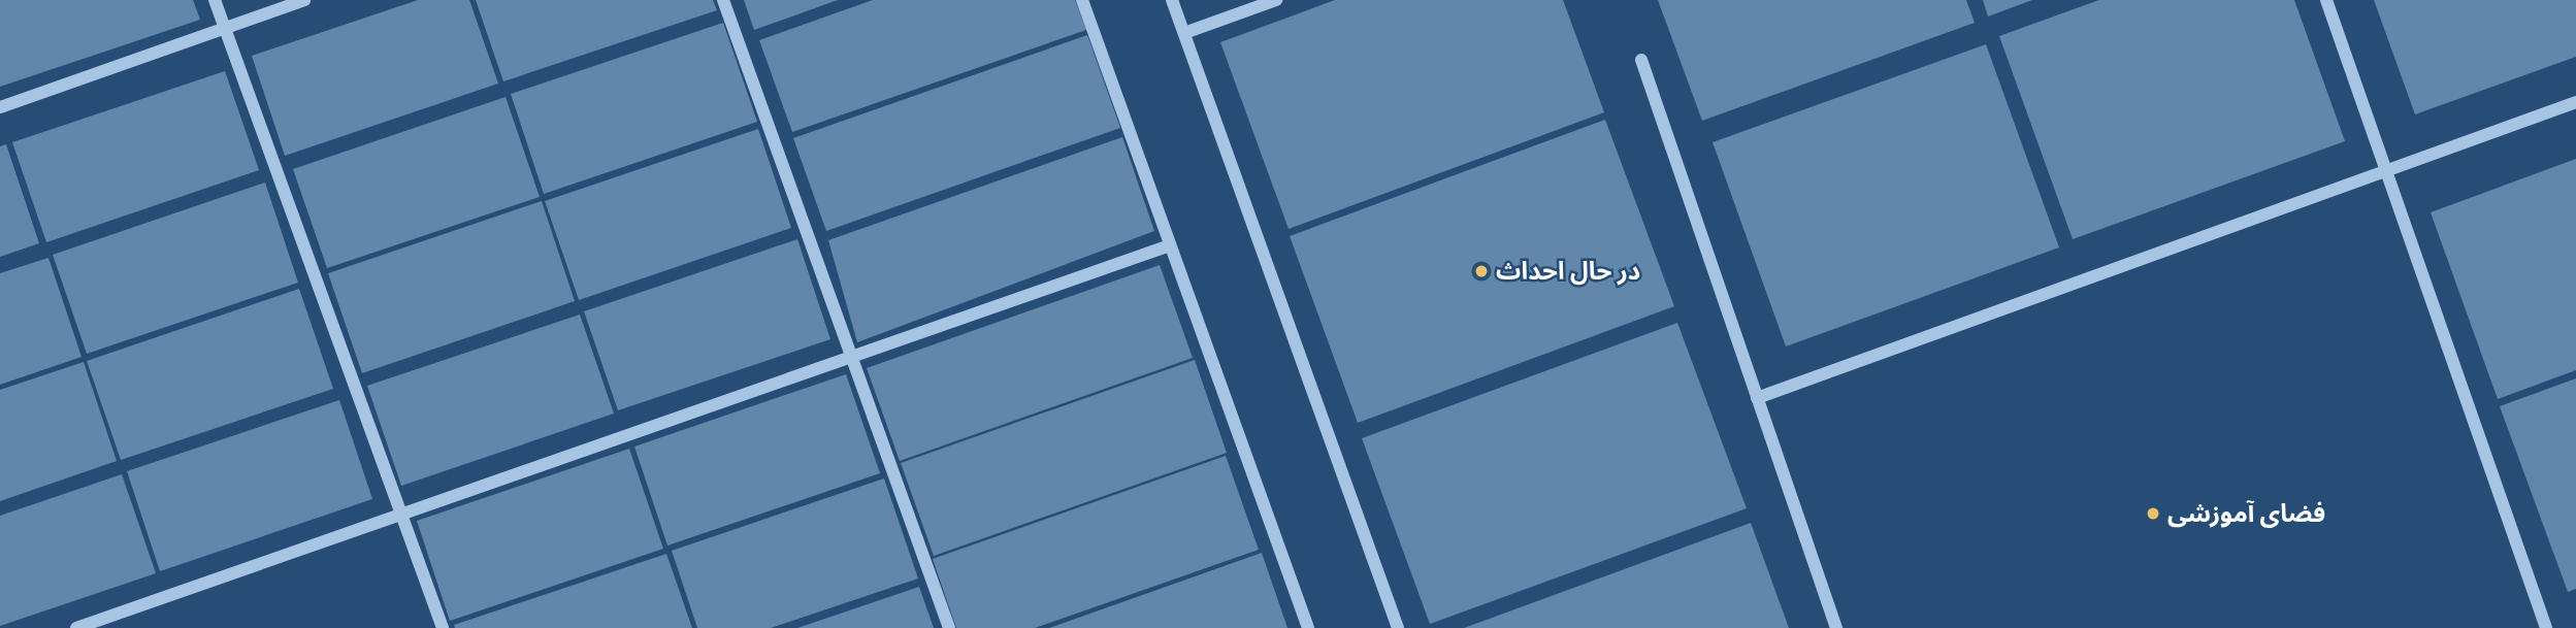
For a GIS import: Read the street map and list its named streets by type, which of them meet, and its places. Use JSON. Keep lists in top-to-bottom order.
{
  "places": ["در حال احداث", "فضای آموزشی"]
}
